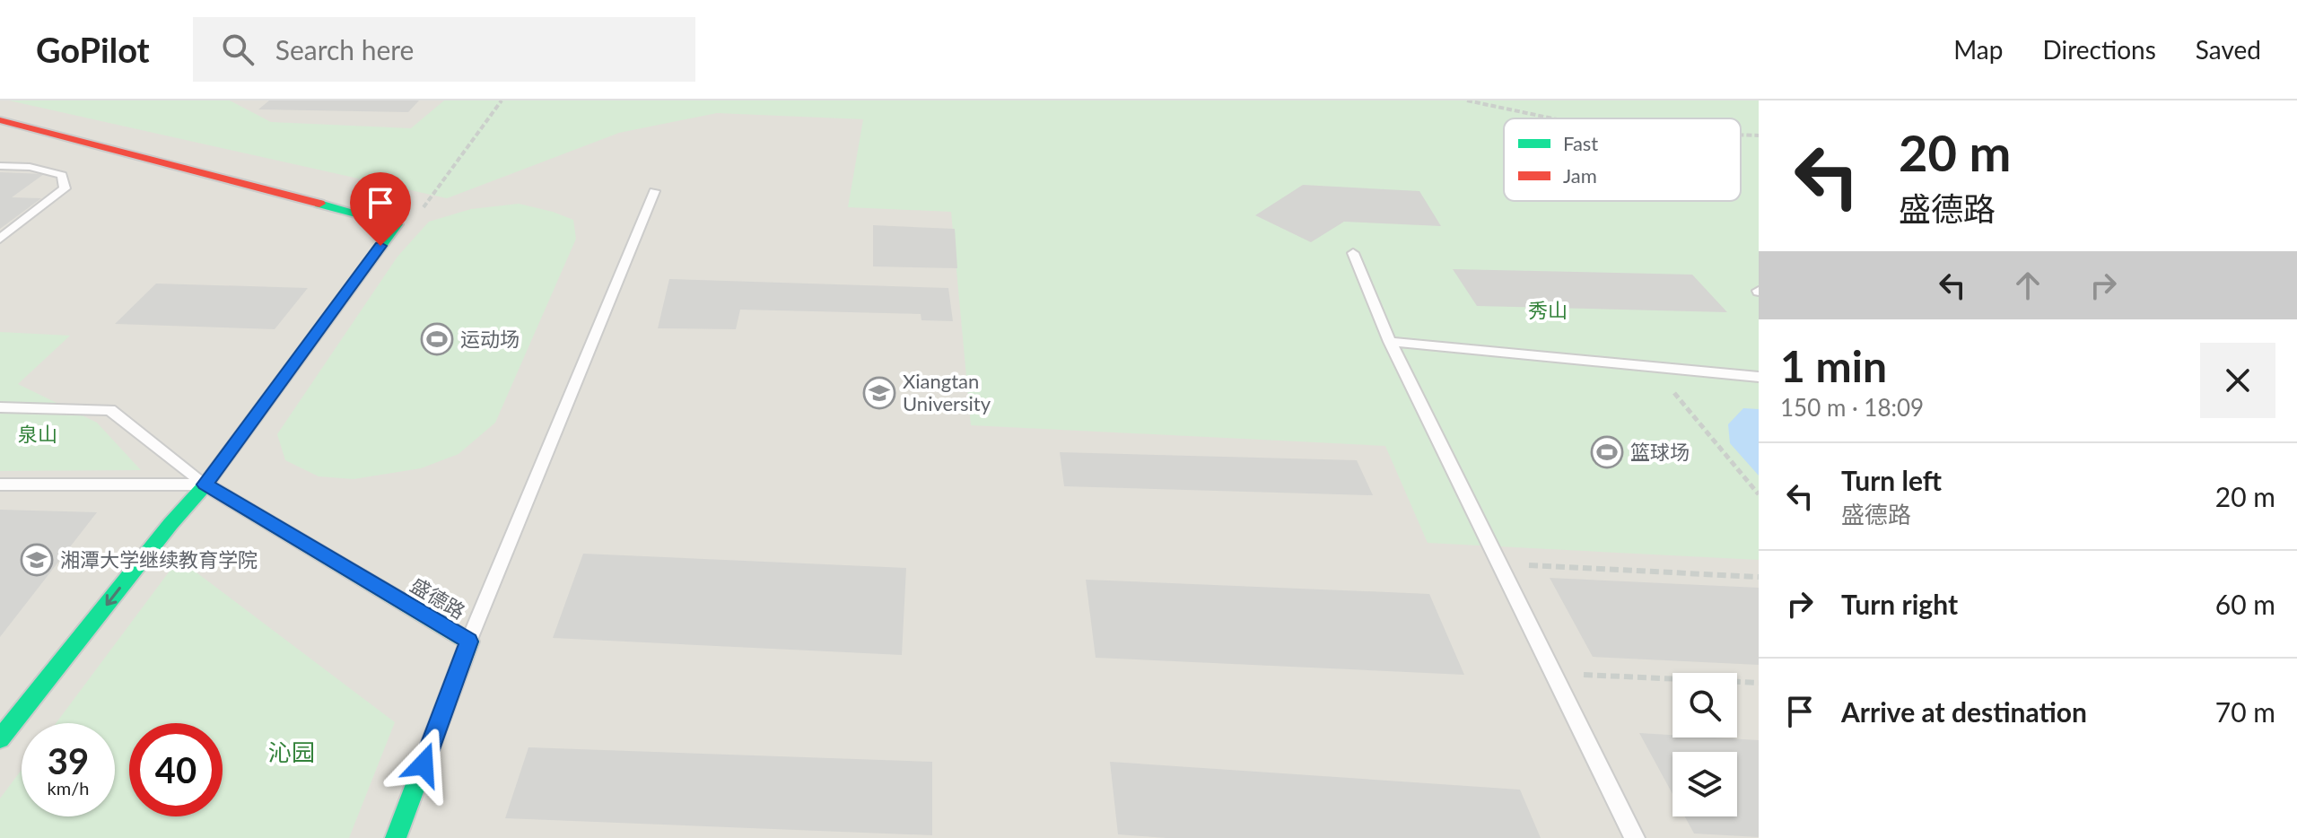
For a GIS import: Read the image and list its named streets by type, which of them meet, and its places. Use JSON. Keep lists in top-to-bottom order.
{
  "streets": {
    "street": ["盛德路"]
  },
  "parks": ["秀山", "泉山", "沁园"],
  "places": {
    "sports": ["运动场", "篮球场"],
    "school or university": ["Xiangtan University", "湘潭大学继续教育学院"]
  },
  "legend": ["Fast", "Jam"],
  "page": {
    "header": "GoPilot",
    "search": "Search here",
    "nav": ["Map", "Directions", "Saved"],
    "turn": ["20 m", "盛德路"],
    "heading": ["1 min", "150 m · 18:09"],
    "list": [
      {
        "name": "Turn left",
        "note": "盛德路",
        "value": "20 m"
      },
      {
        "name": "Turn right",
        "value": "60 m"
      },
      {
        "name": "Arrive at destination",
        "value": "70 m"
      }
    ],
    "speed": "39 km/h",
    "limit": "40"
  }
}
